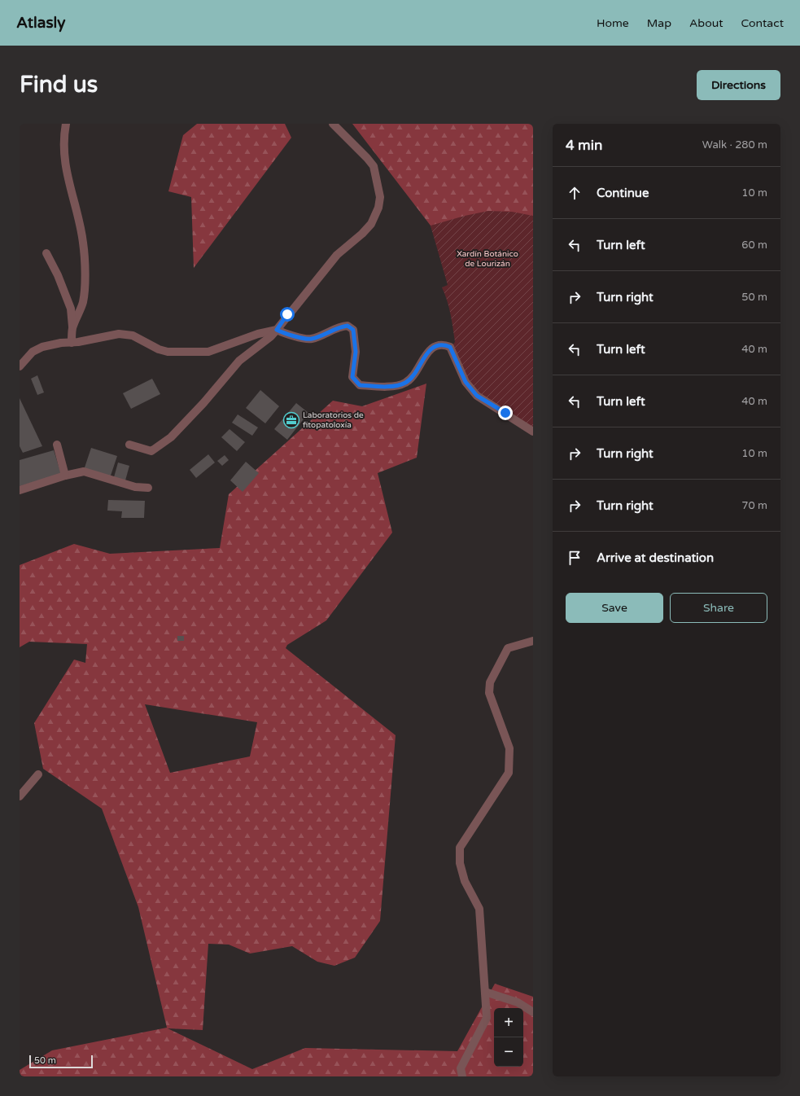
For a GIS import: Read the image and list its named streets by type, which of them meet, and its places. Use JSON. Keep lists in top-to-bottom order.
{
  "parks": ["Xardín Botánico de Lourizán"],
  "places": {
    "office": ["Laboratorios de fitopatoloxía"]
  },
  "scale_bar": "50 m",
  "page": {
    "header": "Atlasly",
    "nav": [
      "Home",
      "Map",
      "About",
      "Contact"
    ],
    "buttons": [
      "Directions",
      ["Save", "Share"]
    ],
    "title": "Find us",
    "heading": ["4 min", "Walk · 280 m"],
    "list": [
      ["Continue", "10 m"],
      ["Turn left", "60 m"],
      ["Turn right", "50 m"],
      ["Turn left", "40 m"],
      ["Turn left", "40 m"],
      ["Turn right", "10 m"],
      ["Turn right", "70 m"],
      "Arrive at destination"
    ],
    "map_buttons": ["+", "−"],
    "scale": "50 m"
  }
}
